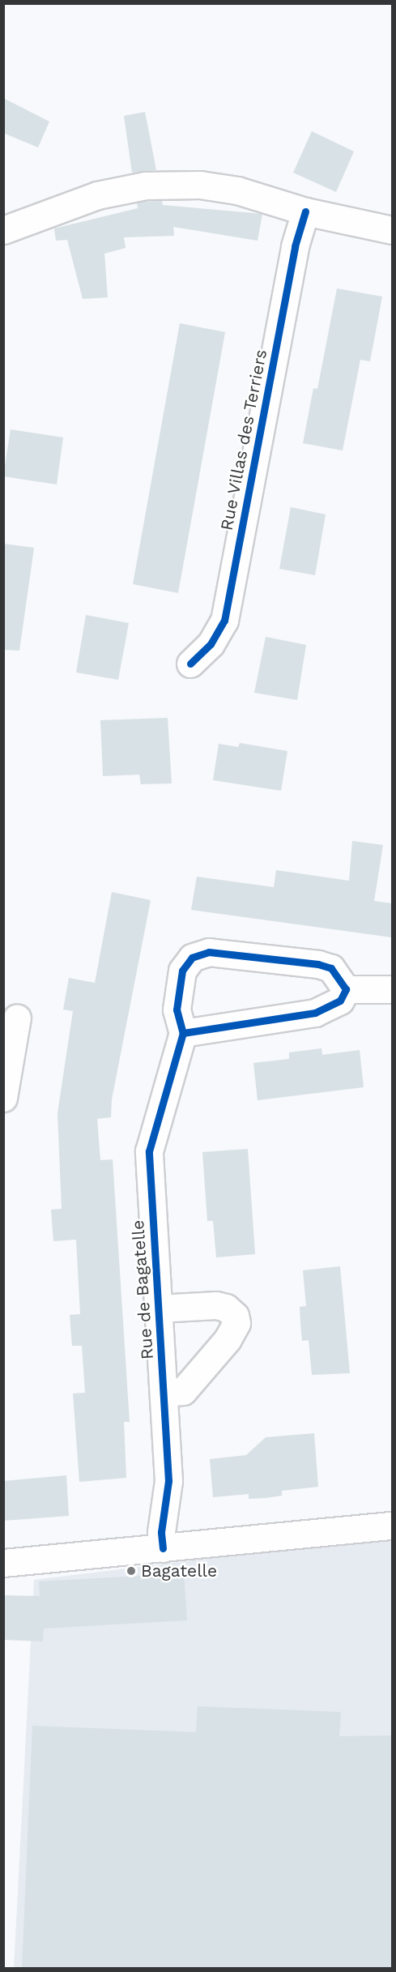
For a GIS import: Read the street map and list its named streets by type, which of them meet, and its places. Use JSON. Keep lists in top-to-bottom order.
{
  "streets": {
    "street": ["Rue Villas des Terriers", "Rue de Bagatelle"]
  },
  "places": ["Bagatelle"]
}
